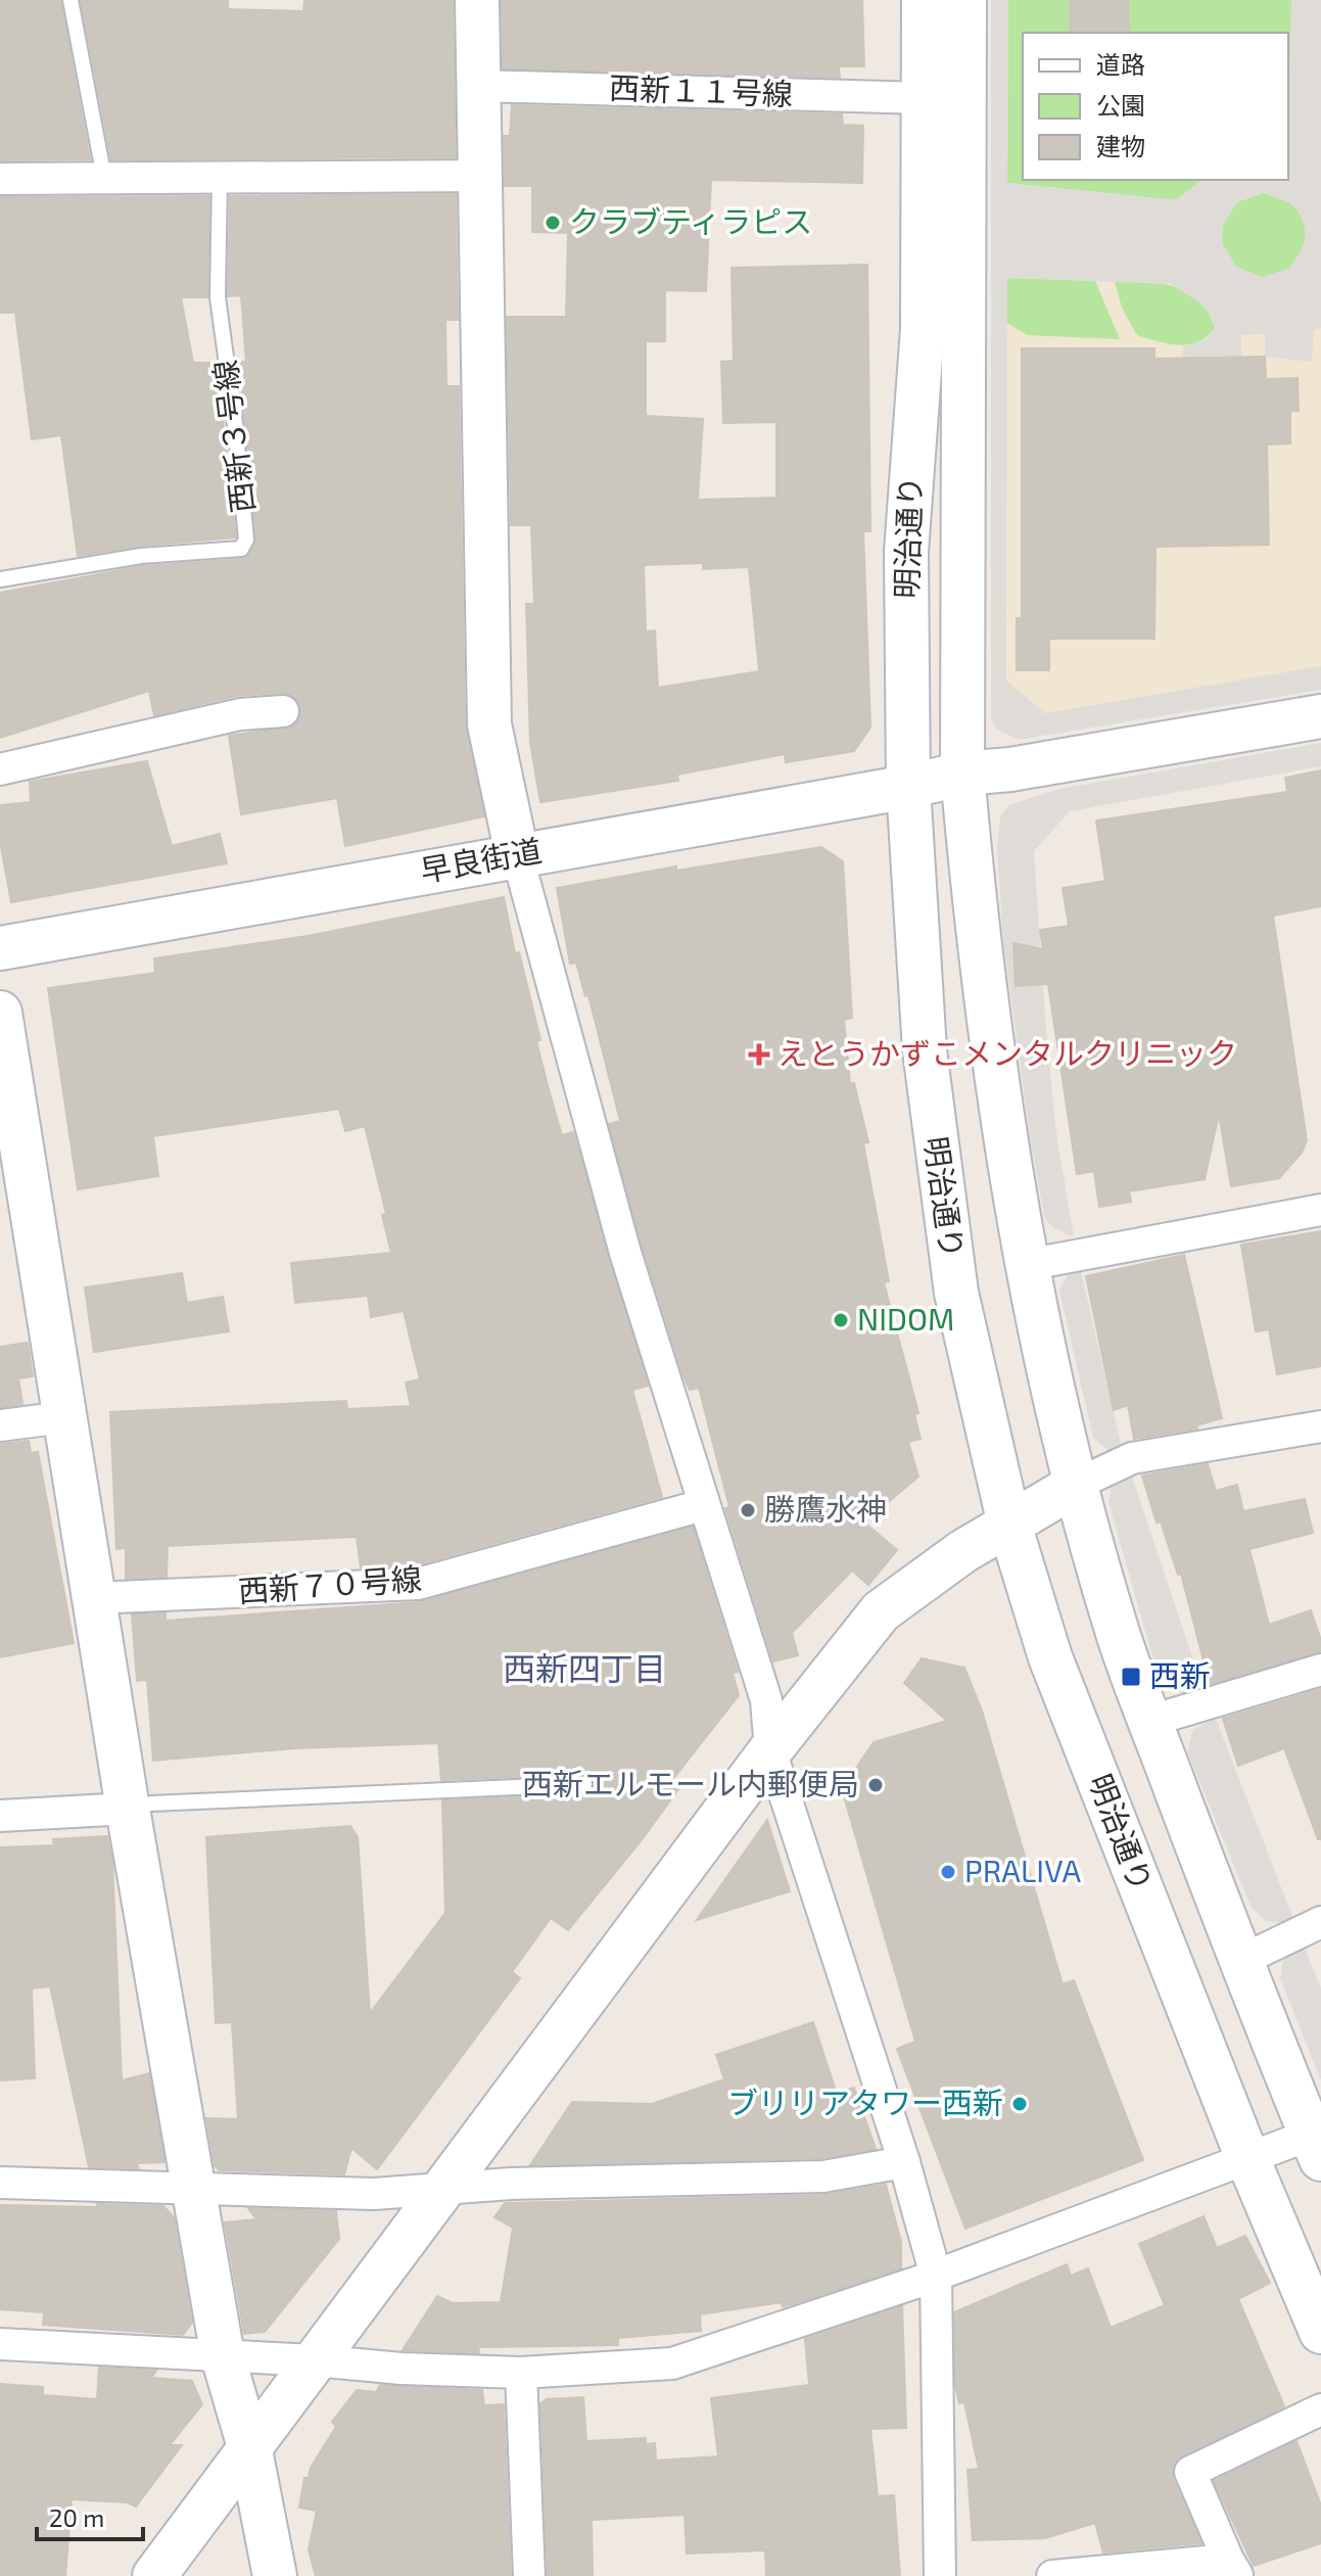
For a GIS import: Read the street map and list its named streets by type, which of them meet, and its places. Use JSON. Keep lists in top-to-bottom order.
{
  "streets": {
    "street": [
      "西新１１号線",
      "明治通り",
      "早良街道",
      "西新７０号線"
    ],
    "lane": ["西新３号線"]
  },
  "crossings": [
    ["西新１１号線", "明治通り"],
    ["明治通り", "早良街道"]
  ],
  "districts": ["西新四丁目"],
  "places": {
    "other": [
      "クラブティラピス",
      "NIDOM",
      "勝鷹水神",
      "西新エルモール内郵便局",
      "PRALIVA",
      "ブリリアタワー西新"
    ],
    "health": ["えとうかずこメンタルクリニック"],
    "transit": ["西新"]
  },
  "legend": ["道路", "公園", "建物"],
  "scale_bar": "20 m"
}
